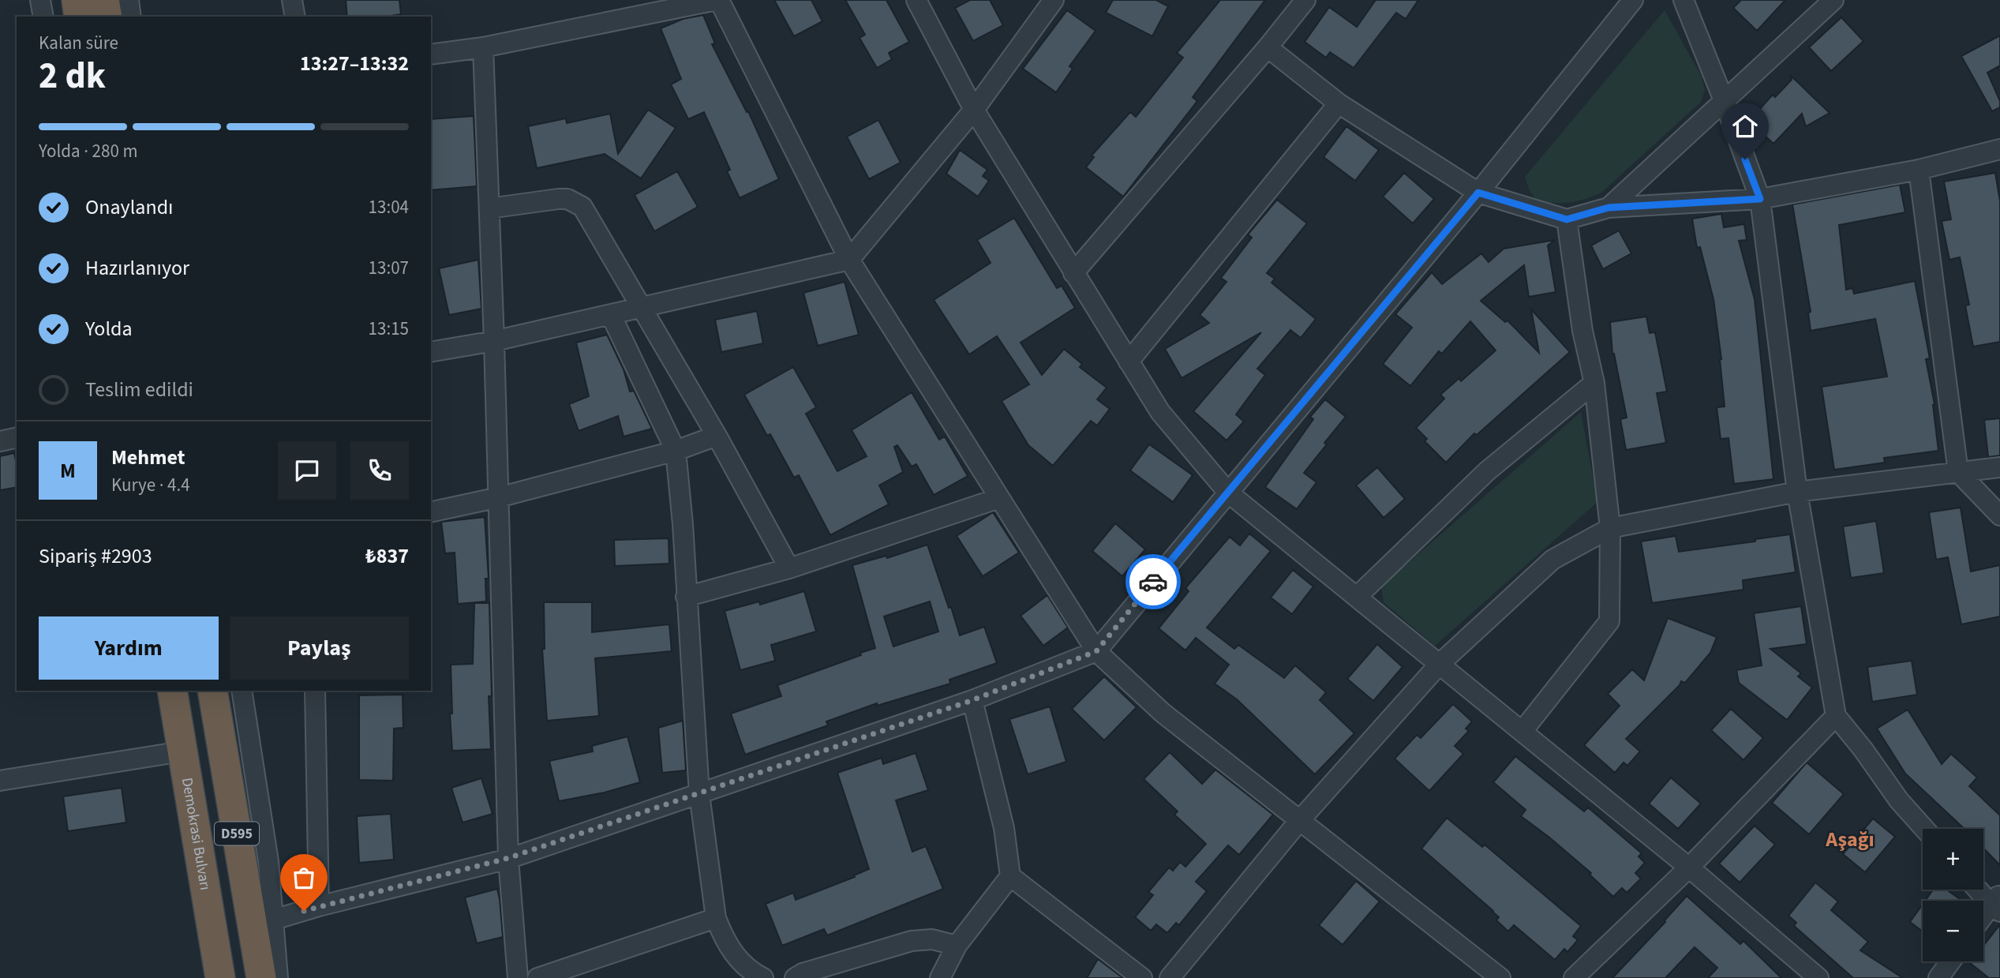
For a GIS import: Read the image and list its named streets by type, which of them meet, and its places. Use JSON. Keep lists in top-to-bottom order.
{
  "streets": {
    "highway": ["Demokrasi Bulvarı", "D595"]
  },
  "districts": ["Aşağı"],
  "page": {
    "heading": ["2 dk", "Kalan süre", "13:27–13:32"],
    "panel": [
      "Mehmet",
      "Kurye · 4.4",
      "Sipariş #2903",
      "₺837"
    ],
    "bar": "Yolda · 280 m",
    "list": [
      ["Onaylandı", "13:04"],
      ["Hazırlanıyor", "13:07"],
      ["Yolda", "13:15"],
      "Teslim edildi"
    ],
    "round": "M",
    "buttons": ["Yardım", "Paylaş"],
    "map_buttons": ["+", "−"]
  }
}
